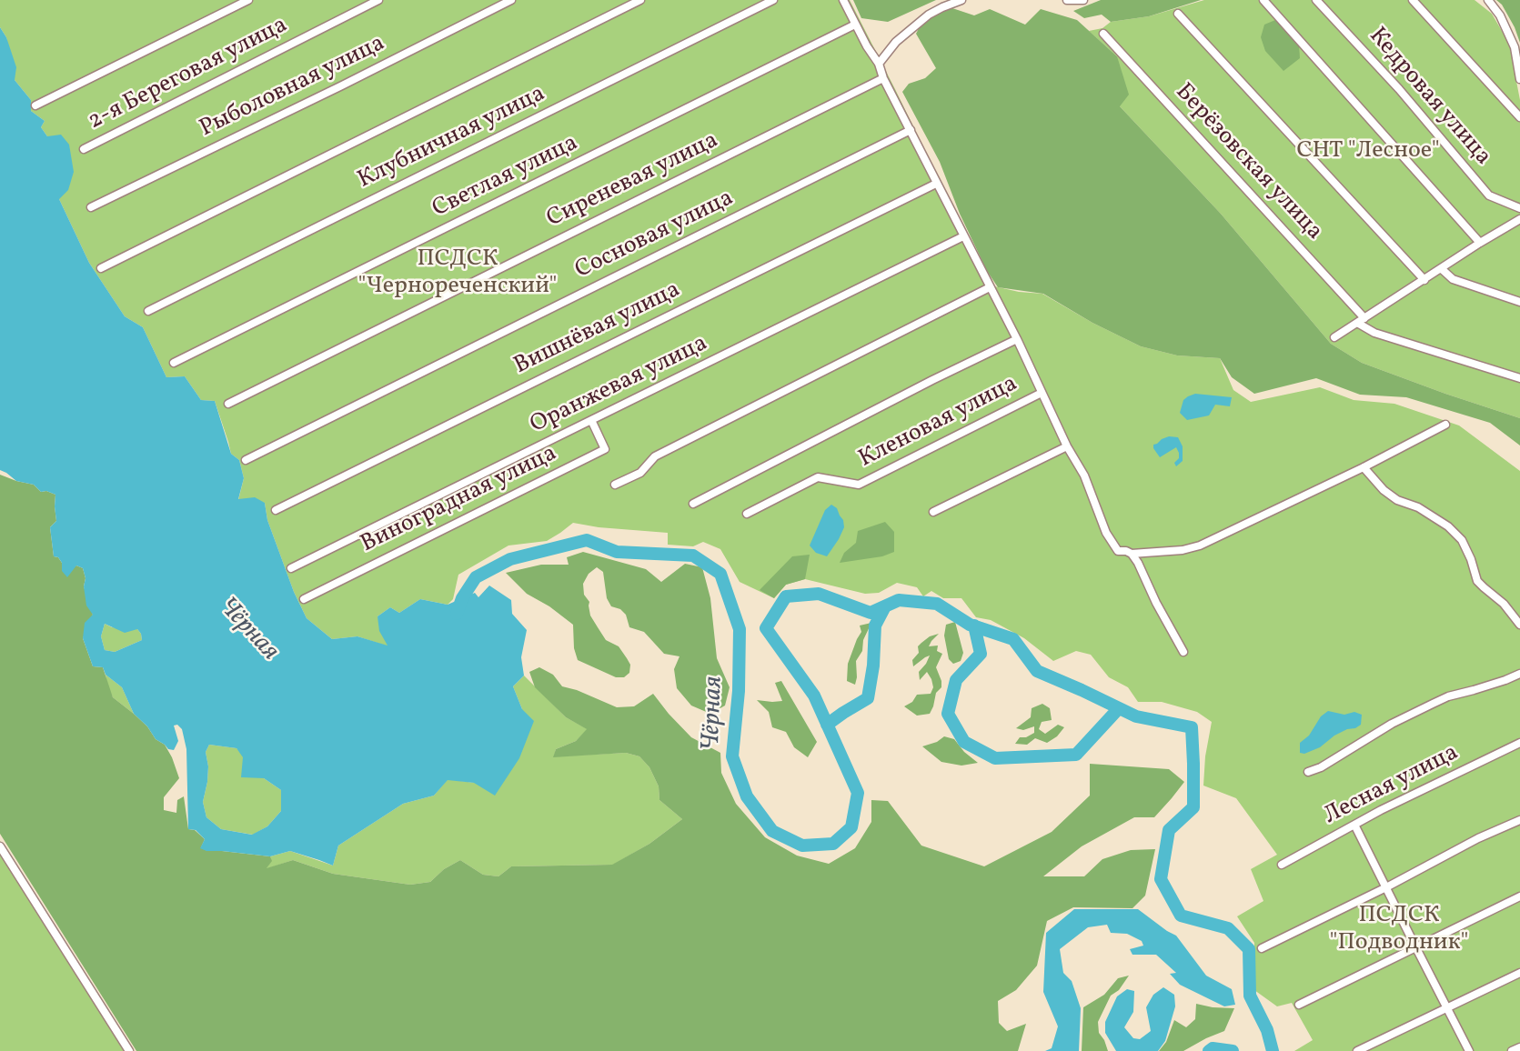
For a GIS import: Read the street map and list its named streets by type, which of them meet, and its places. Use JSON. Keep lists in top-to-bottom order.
{
  "streets": {
    "street": [
      "2-я Береговая улица",
      "Рыболовная улица",
      "Кедровая улица",
      "Клубничная улица",
      "Берёзовская улица",
      "Светлая улица",
      "Сиреневая улица",
      "Сосновая улица",
      "Вишнёвая улица",
      "Оранжевая улица",
      "Кленовая улица",
      "Виноградная улица",
      "Лесная улица"
    ]
  },
  "crossings": [
    ["Оранжевая улица", "Виноградная улица"]
  ],
  "water": ["Чёрная"],
  "parks": ["СНТ \"Лесное\"", "ПСДСК \"Чернореченский\"", "ПСДСК \"Подводник\""]
}
